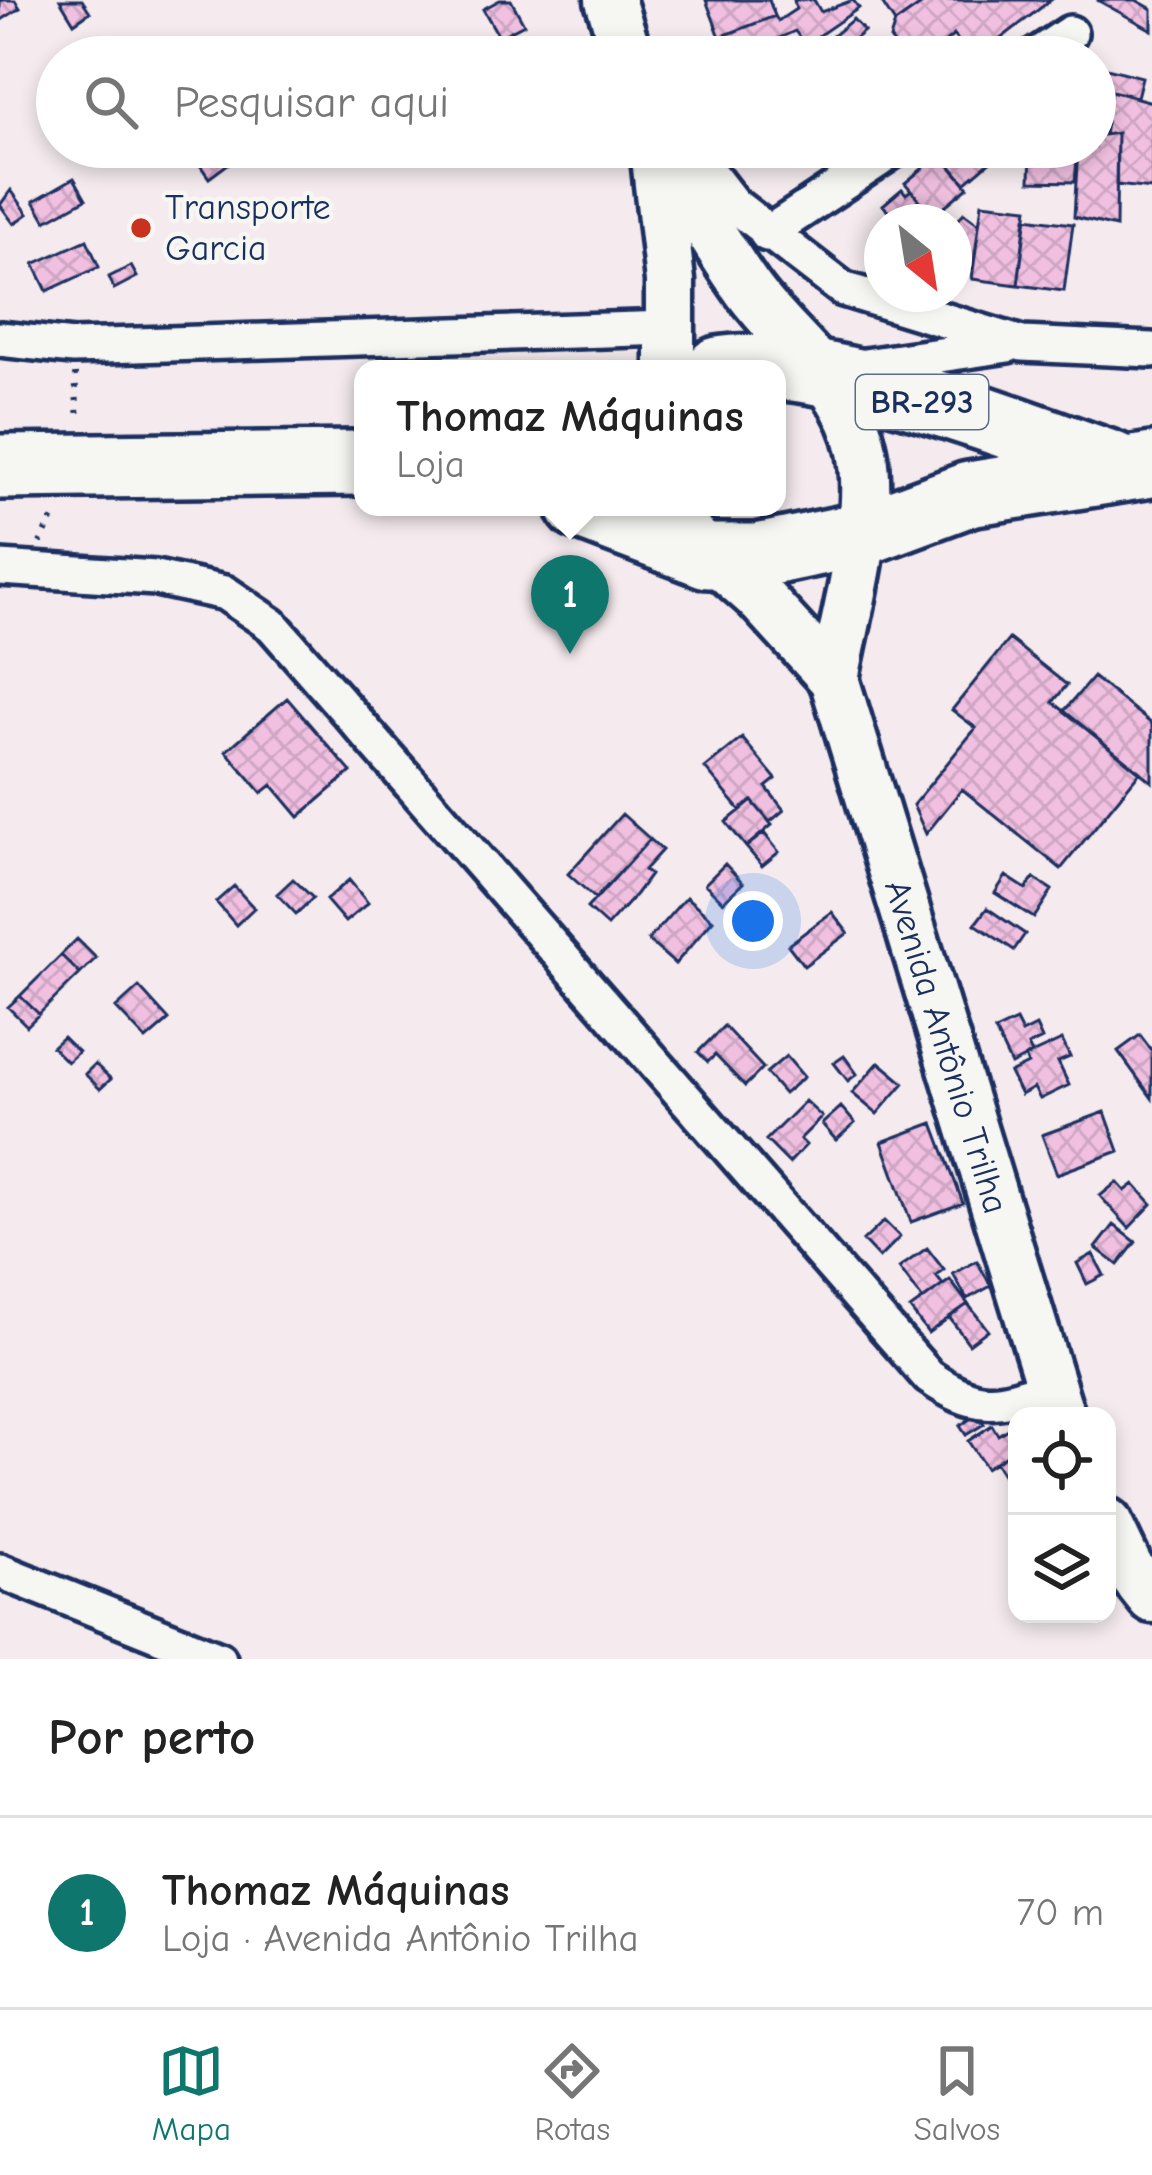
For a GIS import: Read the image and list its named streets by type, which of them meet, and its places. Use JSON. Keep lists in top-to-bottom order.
{
  "streets": {
    "highway": ["BR-293"],
    "main road": ["Avenida Antônio Trilha"]
  },
  "crossings": [
    ["BR-293", "Avenida Antônio Trilha"]
  ],
  "places": ["Transporte Garcia"],
  "north": "bottom right",
  "page": {
    "search": "Pesquisar aqui",
    "popup": ["Thomaz Máquinas", "Loja"],
    "pins": "1",
    "heading": "Por perto",
    "list": [
      {
        "mark": "1",
        "name": "Thomaz Máquinas",
        "note": "Loja · Avenida Antônio Trilha",
        "value": "70 m"
      }
    ],
    "nav": ["Mapa", "Rotas", "Salvos"]
  }
}
